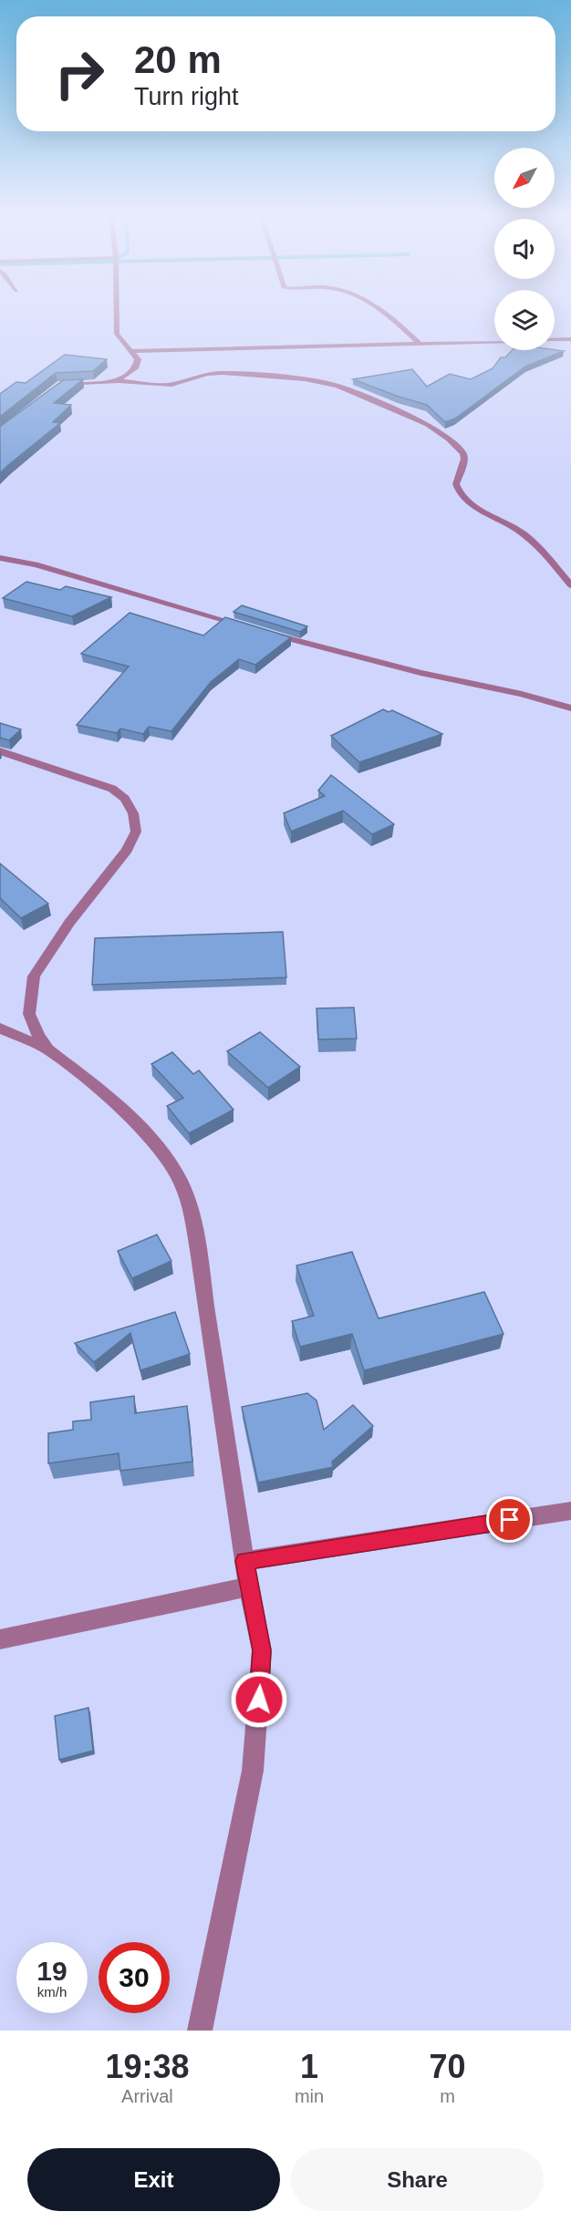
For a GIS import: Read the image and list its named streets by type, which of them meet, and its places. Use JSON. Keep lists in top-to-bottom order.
{
  "north": "bottom left",
  "page": {
    "turn": ["20 m", "Turn right"],
    "speed": "19 km/h",
    "limit": "30",
    "eta": [
      "19:38",
      "Arrival",
      "1",
      "min",
      "70",
      "m"
    ],
    "buttons": ["Exit", "Share"]
  }
}
